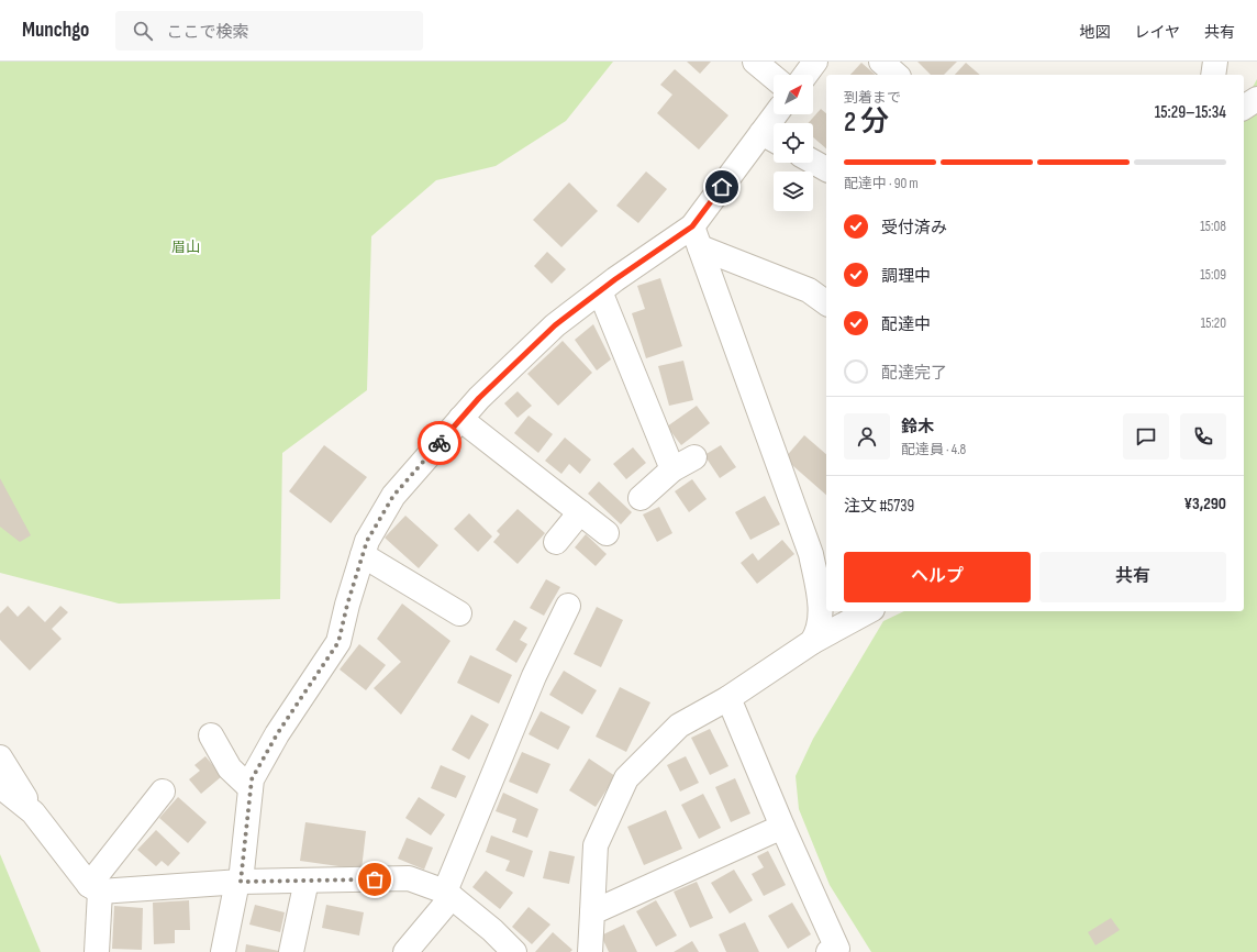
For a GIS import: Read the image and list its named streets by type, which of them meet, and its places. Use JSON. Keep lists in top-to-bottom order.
{
  "parks": ["眉山"],
  "north": "top right",
  "page": {
    "header": "Munchgo",
    "search": "ここで検索",
    "nav": ["地図", "レイヤ", "共有"],
    "heading": ["2 分", "到着まで", "15:29–15:34"],
    "panel": [
      "鈴木",
      "配達員 · 4.8",
      "注文 #5739",
      "¥3,290"
    ],
    "bar": "配達中 · 90 m",
    "list": [
      ["受付済み", "15:08"],
      ["調理中", "15:09"],
      ["配達中", "15:20"],
      "配達完了"
    ],
    "buttons": ["ヘルプ", "共有"]
  }
}
